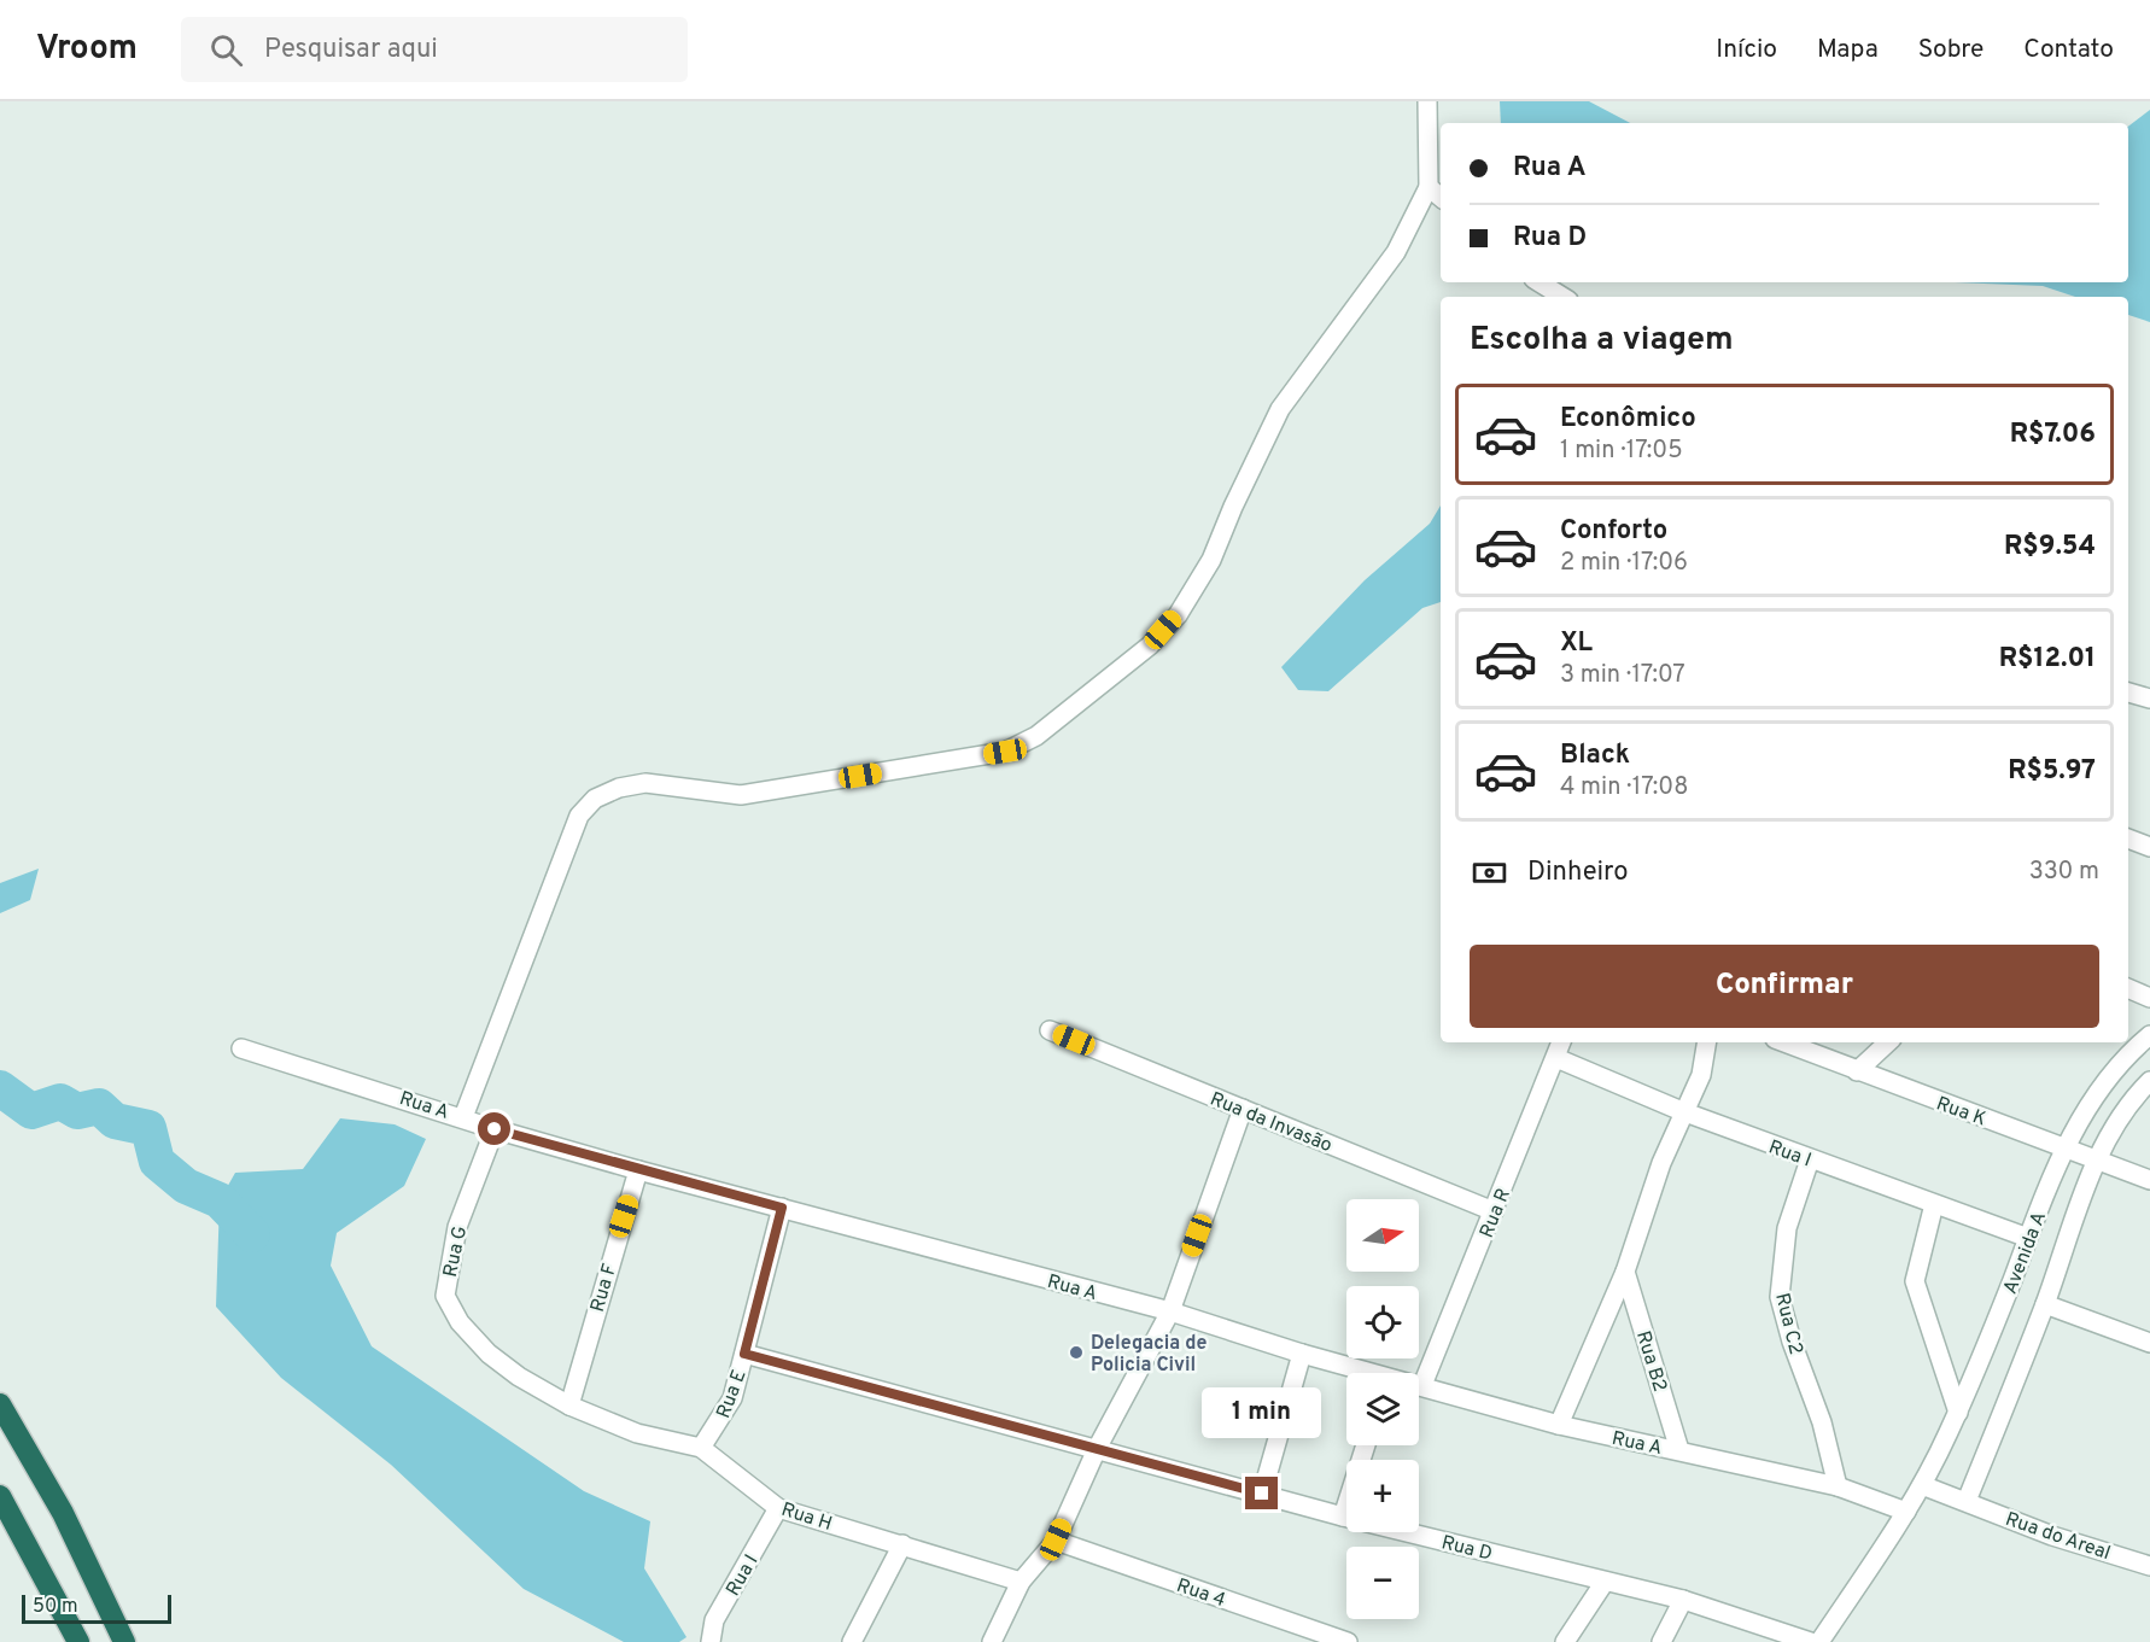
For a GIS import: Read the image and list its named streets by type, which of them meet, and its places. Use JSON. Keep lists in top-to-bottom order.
{
  "streets": {
    "street": [
      "Rua A",
      "Rua K",
      "Rua da Invasão",
      "Rua I",
      "Rua R",
      "Rua G",
      "Avenida A",
      "Rua F",
      "Rua C2",
      "Rua B2",
      "Rua E",
      "Rua H",
      "Rua do Areal",
      "Rua D",
      "Rua 4"
    ]
  },
  "crossings": [
    ["Rua A", "Rua R"],
    ["Rua A", "Rua G"],
    ["Rua A", "Avenida A"],
    ["Rua A", "Rua F"],
    ["Rua A", "Rua C2"],
    ["Rua A", "Rua B2"],
    ["Rua A", "Rua E"],
    ["Rua K", "Avenida A"],
    ["Rua da Invasão", "Rua R"],
    ["Rua I", "Rua R"],
    ["Rua I", "Avenida A"],
    ["Rua I", "Rua C2"],
    ["Rua I", "Rua H"],
    ["Rua G", "Rua F"],
    ["Rua G", "Rua H"],
    ["Avenida A", "Rua do Areal"],
    ["Rua F", "Rua H"],
    ["Rua E", "Rua H"],
    ["Rua E", "Rua D"]
  ],
  "places": ["Delegacia de Policia Civil"],
  "scale_bar": "50 m",
  "north": "right",
  "page": {
    "header": "Vroom",
    "search": "Pesquisar aqui",
    "nav": [
      "Início",
      "Mapa",
      "Sobre",
      "Contato"
    ],
    "banner": ["Rua A", "Rua D"],
    "heading": "Escolha a viagem",
    "list": [
      {
        "name": "Econômico",
        "note": "1 min · 17:05",
        "value": "R$7.06"
      },
      {
        "name": "Conforto",
        "note": "2 min · 17:06",
        "value": "R$9.54"
      },
      {
        "name": "XL",
        "note": "3 min · 17:07",
        "value": "R$12.01"
      },
      {
        "name": "Black",
        "note": "4 min · 17:08",
        "value": "R$5.97"
      }
    ],
    "pay": ["Dinheiro", "330 m"],
    "buttons": "Confirmar",
    "map_buttons": ["+", "−"],
    "bubble": "1 min",
    "scale": "50 m"
  }
}
